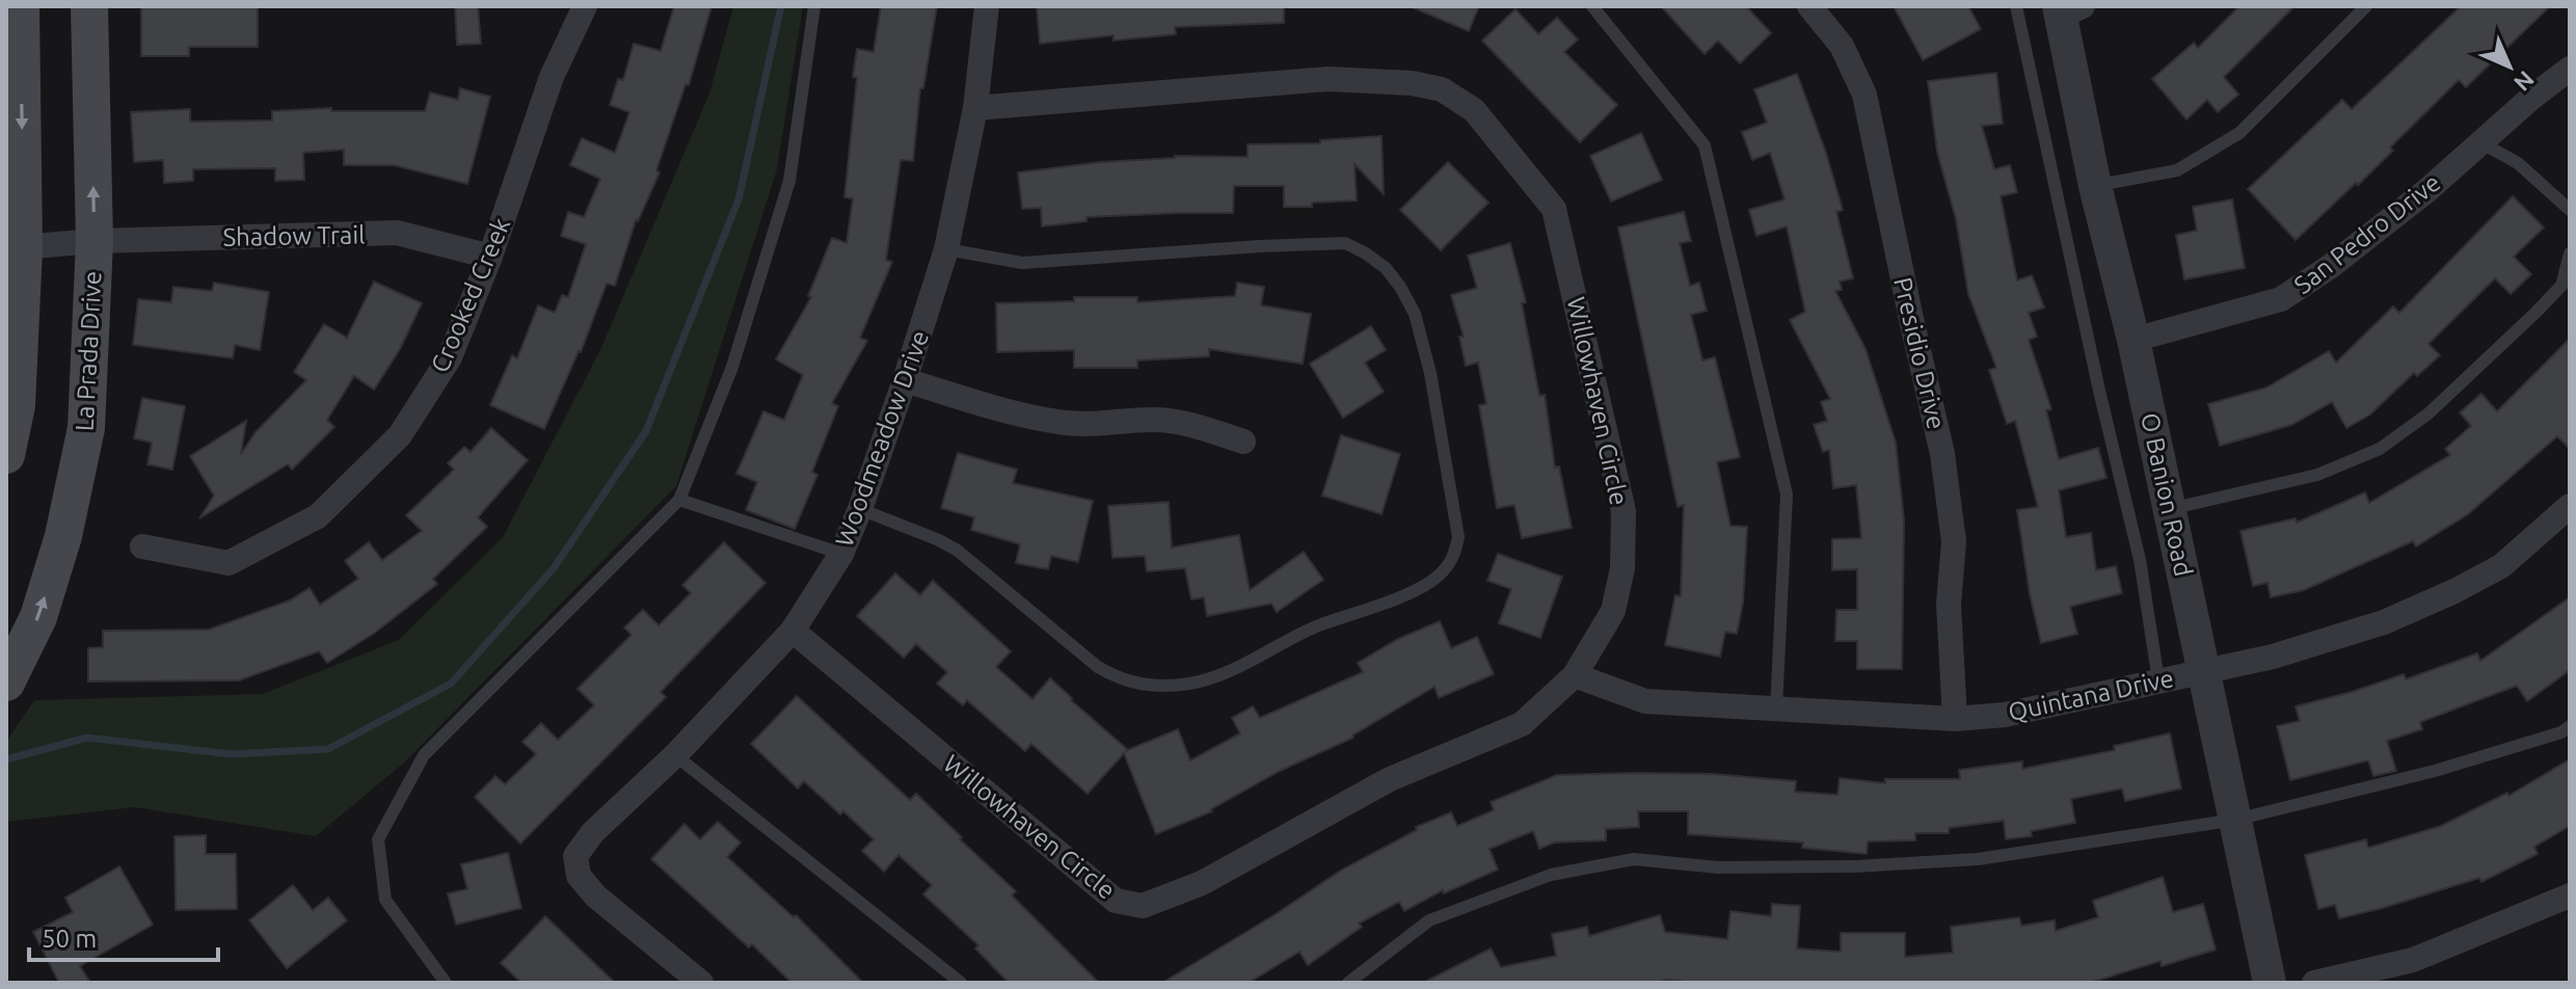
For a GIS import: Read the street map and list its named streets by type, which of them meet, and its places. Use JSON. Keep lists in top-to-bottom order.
{
  "streets": {
    "main road": ["La Prada Drive"],
    "street": [
      "San Pedro Drive",
      "Shadow Trail",
      "Crooked Creek",
      "Presidio Drive",
      "Willowhaven Circle",
      "Woodmeadow Drive",
      "O Banion Road",
      "Quintana Drive"
    ]
  },
  "crossings": [
    ["San Pedro Drive", "O Banion Road"],
    ["Shadow Trail", "Crooked Creek"],
    ["Shadow Trail", "La Prada Drive"],
    ["Presidio Drive", "Quintana Drive"],
    ["Willowhaven Circle", "Woodmeadow Drive"],
    ["Willowhaven Circle", "Quintana Drive"],
    ["O Banion Road", "Quintana Drive"]
  ],
  "scale_bar": "50 m",
  "north": "bottom right"
}
